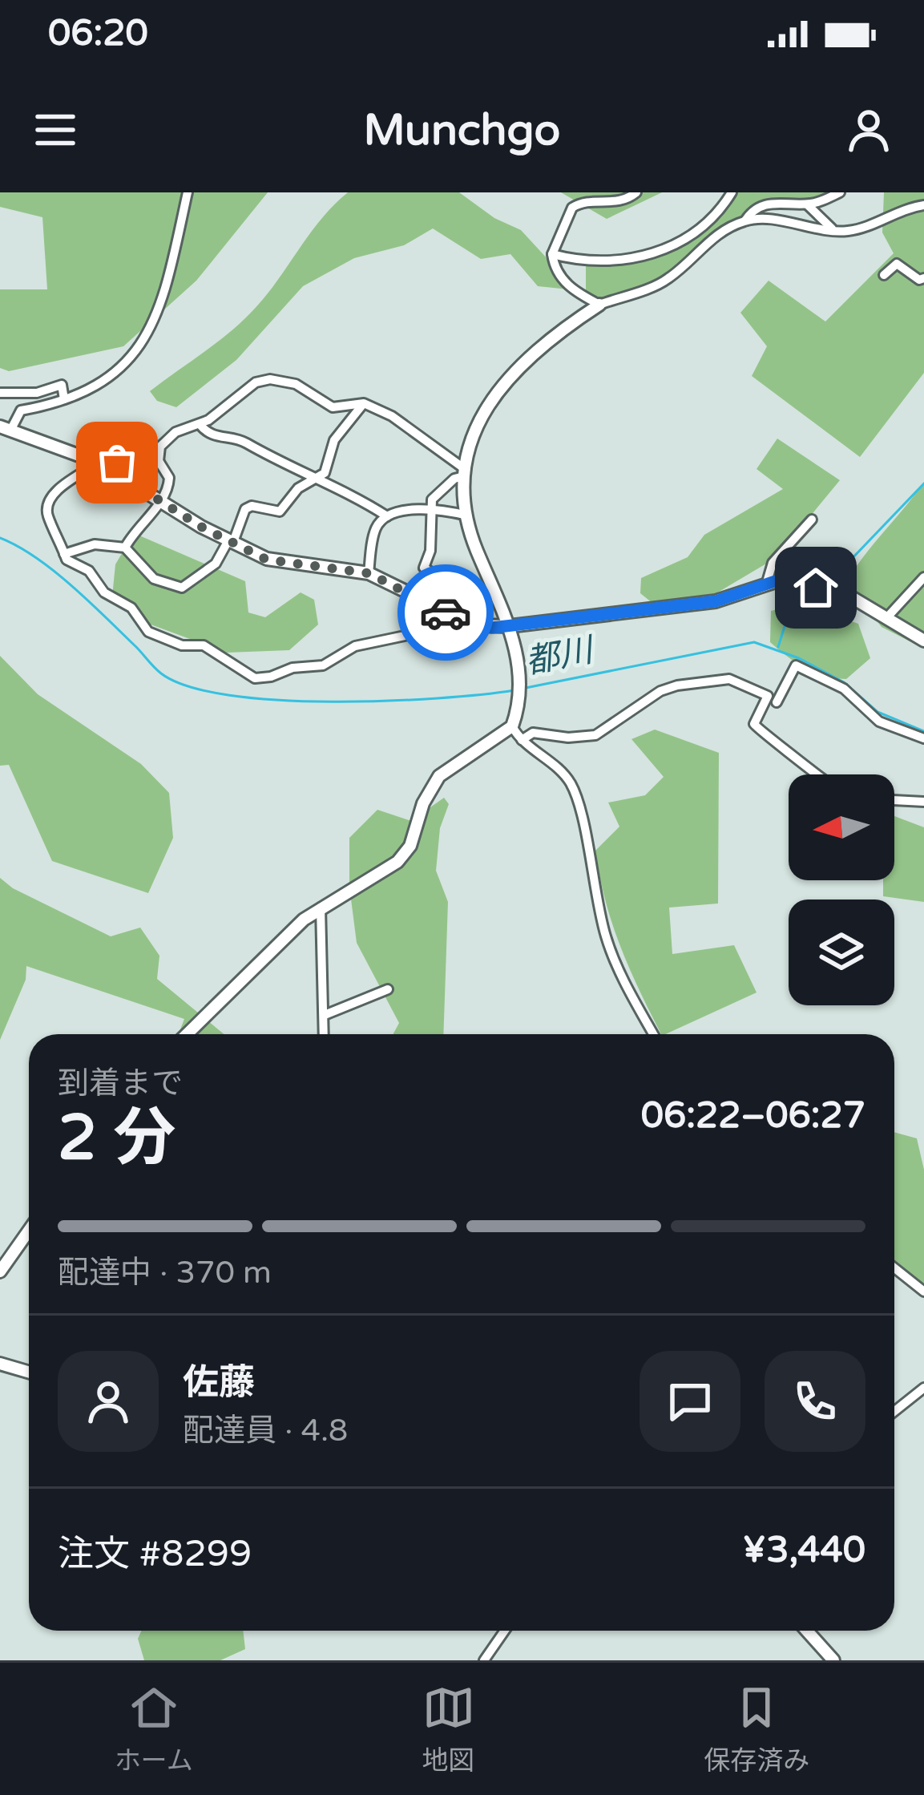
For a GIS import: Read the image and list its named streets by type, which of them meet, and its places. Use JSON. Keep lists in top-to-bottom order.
{
  "water": ["都川"],
  "north": "left",
  "page": {
    "status": "06:20",
    "header": "Munchgo",
    "heading": ["2 分", "到着まで", "06:22–06:27"],
    "panel": [
      "佐藤",
      "配達員 · 4.8",
      "注文 #8299",
      "¥3,440"
    ],
    "bar": "配達中 · 370 m",
    "tabs": ["ホーム", "地図", "保存済み"]
  }
}
